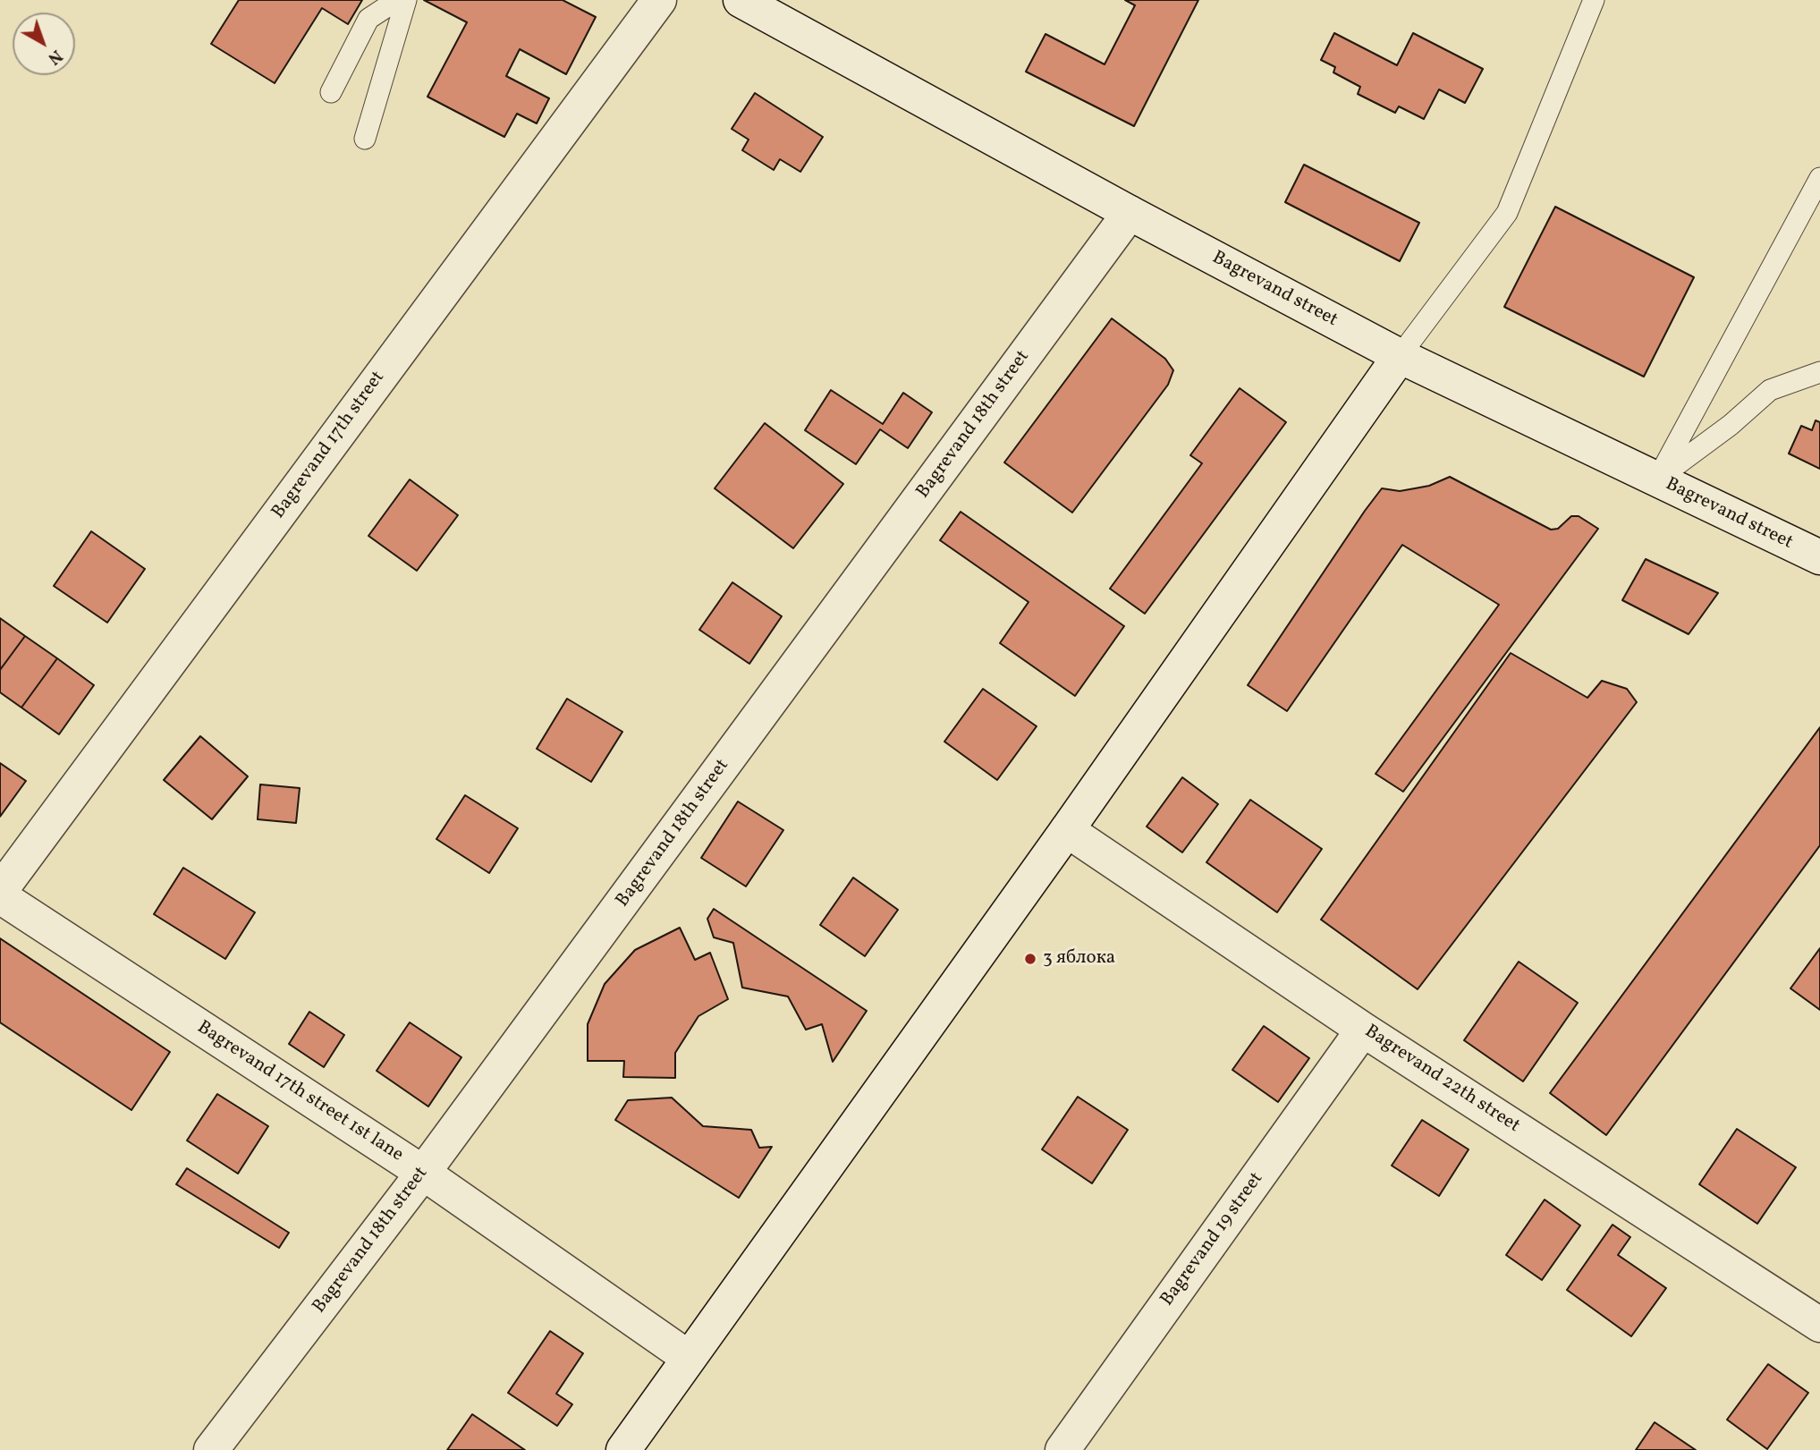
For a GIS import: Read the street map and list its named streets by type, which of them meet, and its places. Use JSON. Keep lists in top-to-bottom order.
{
  "streets": {
    "street": [
      "Bagrevand street",
      "Bagrevand 18th street",
      "Bagrevand 17th street",
      "Bagrevand 22th street",
      "Bagrevand 17th street 1st lane",
      "Bagrevand 19 street"
    ]
  },
  "crossings": [
    ["Bagrevand street", "Bagrevand 18th street"],
    ["Bagrevand 18th street", "Bagrevand 17th street 1st lane"],
    ["Bagrevand 22th street", "Bagrevand 19 street"]
  ],
  "places": ["3 яблока"],
  "north": "bottom right"
}
